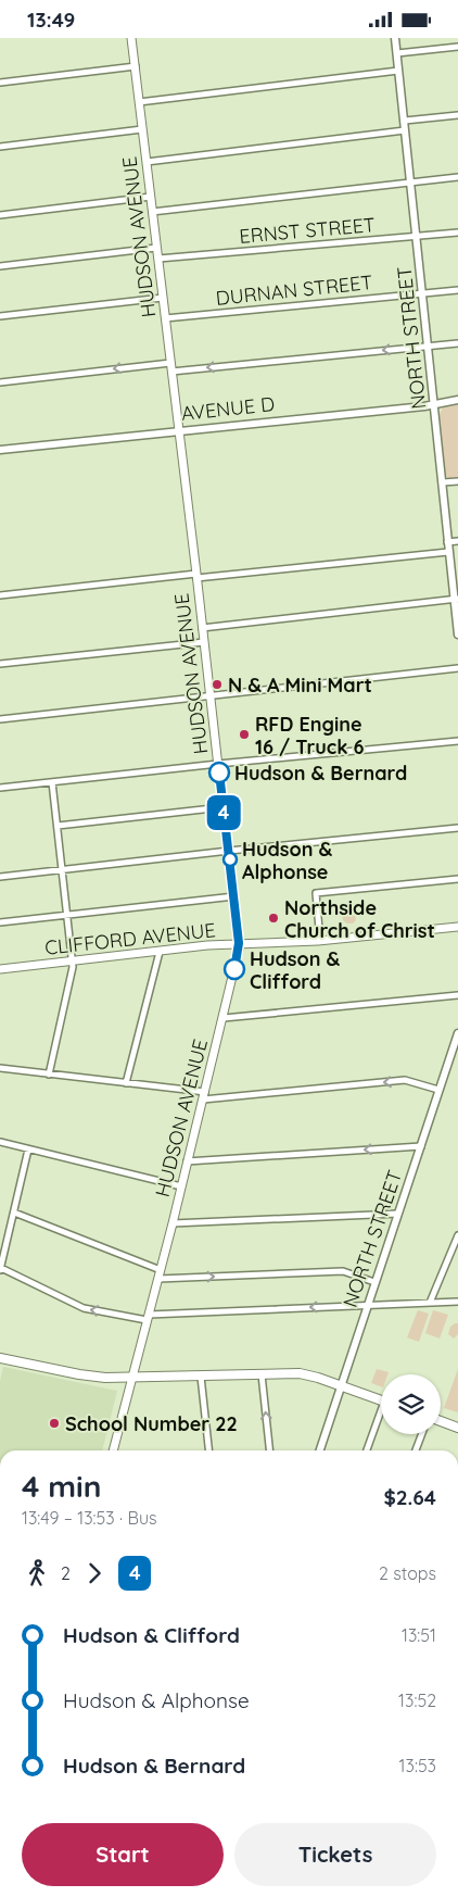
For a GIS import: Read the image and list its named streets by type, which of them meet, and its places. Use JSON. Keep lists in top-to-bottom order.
{
  "streets": {
    "main road": ["HUDSON AVENUE", "CLIFFORD AVENUE"],
    "street": [
      "ERNST STREET",
      "DURNAN STREET",
      "NORTH STREET",
      "AVENUE D"
    ]
  },
  "crossings": [
    ["ERNST STREET", "HUDSON AVENUE"],
    ["ERNST STREET", "NORTH STREET"],
    ["HUDSON AVENUE", "DURNAN STREET"],
    ["HUDSON AVENUE", "AVENUE D"],
    ["HUDSON AVENUE", "CLIFFORD AVENUE"],
    ["DURNAN STREET", "NORTH STREET"],
    ["NORTH STREET", "AVENUE D"]
  ],
  "places": [
    "N & A Mini Mart",
    "RFD Engine 16 / Truck 6",
    "Hudson & Bernard",
    "Hudson & Alphonse",
    "Northside Church of Christ",
    "Hudson & Clifford",
    "School Number 22"
  ],
  "lines": ["bus line 4"],
  "page": {
    "status": "13:49",
    "on_map": "4",
    "heading": ["4 min", "13:49 – 13:53 · Bus", "$2.64"],
    "legs": ["2", "4", "2 stops"],
    "list": [
      {
        "name": "Hudson & Clifford",
        "value": "13:51"
      },
      {
        "name": "Hudson & Alphonse",
        "value": "13:52"
      },
      {
        "name": "Hudson & Bernard",
        "value": "13:53"
      }
    ],
    "buttons": ["Start", "Tickets"]
  }
}
